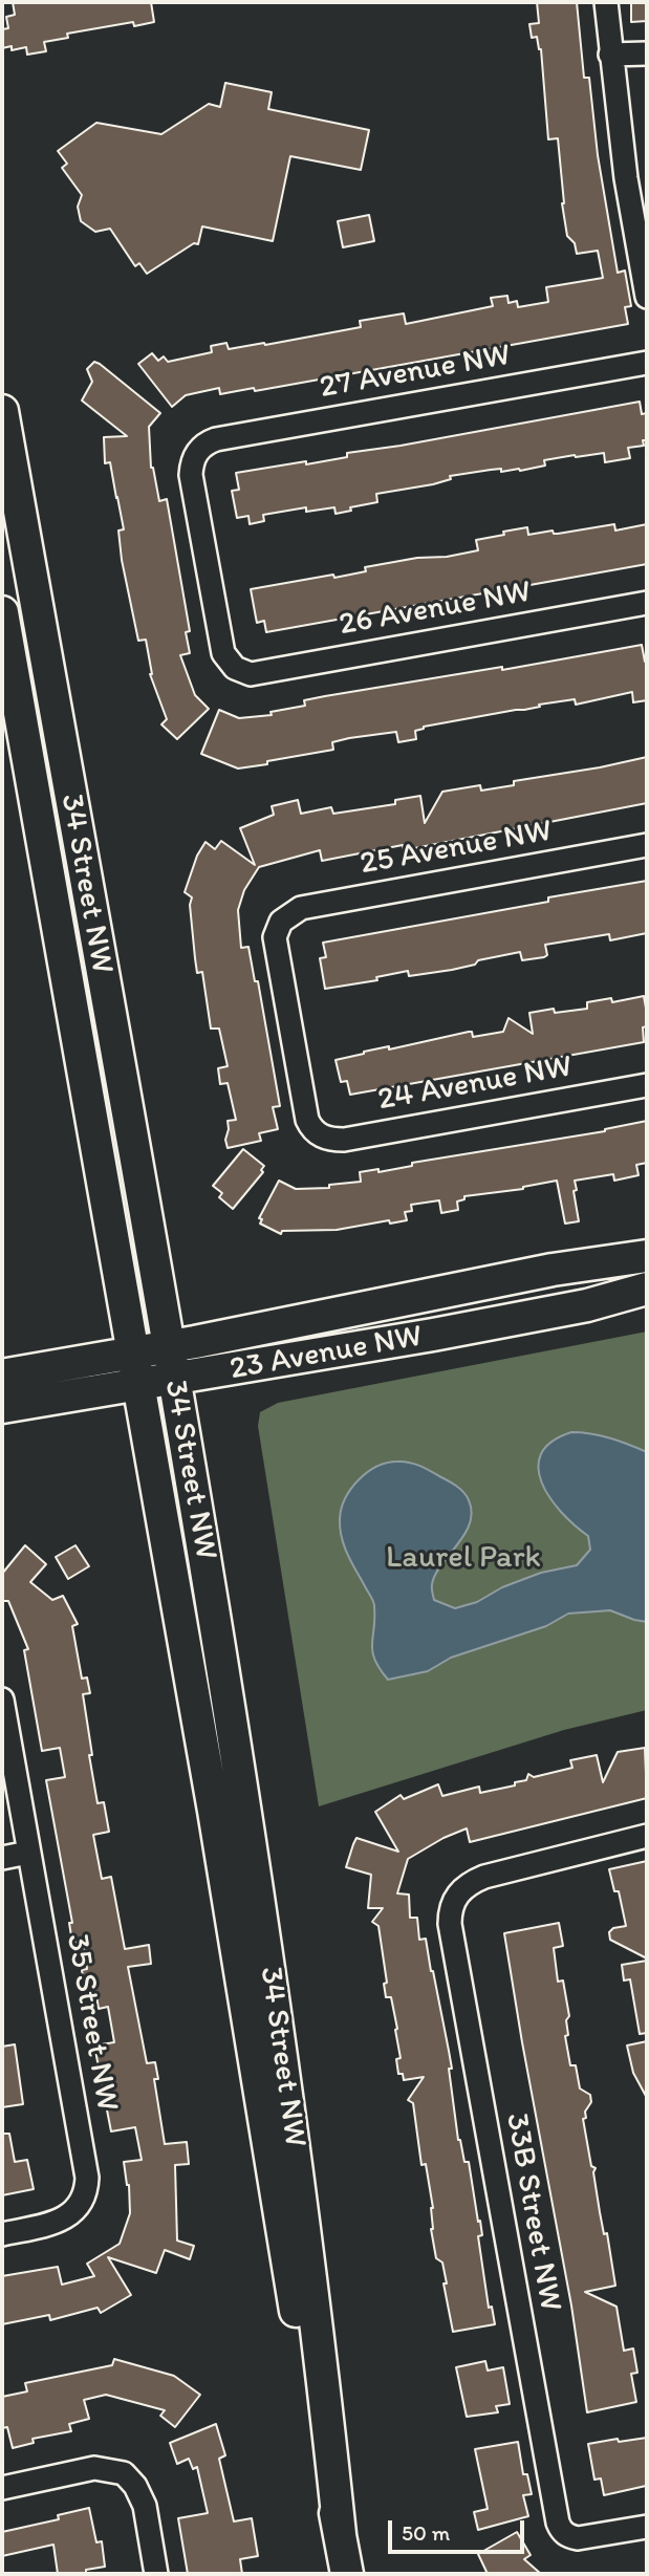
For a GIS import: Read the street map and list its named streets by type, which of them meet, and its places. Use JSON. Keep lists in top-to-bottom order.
{
  "streets": {
    "main road": ["34 Street NW", "23 Avenue NW"],
    "street": [
      "27 Avenue NW",
      "26 Avenue NW",
      "25 Avenue NW",
      "24 Avenue NW",
      "35 Street NW",
      "33B Street NW"
    ]
  },
  "crossings": [
    ["27 Avenue NW", "26 Avenue NW"],
    ["25 Avenue NW", "24 Avenue NW"],
    ["34 Street NW", "23 Avenue NW"]
  ],
  "parks": ["Laurel Park"],
  "scale_bar": "50 m"
}
